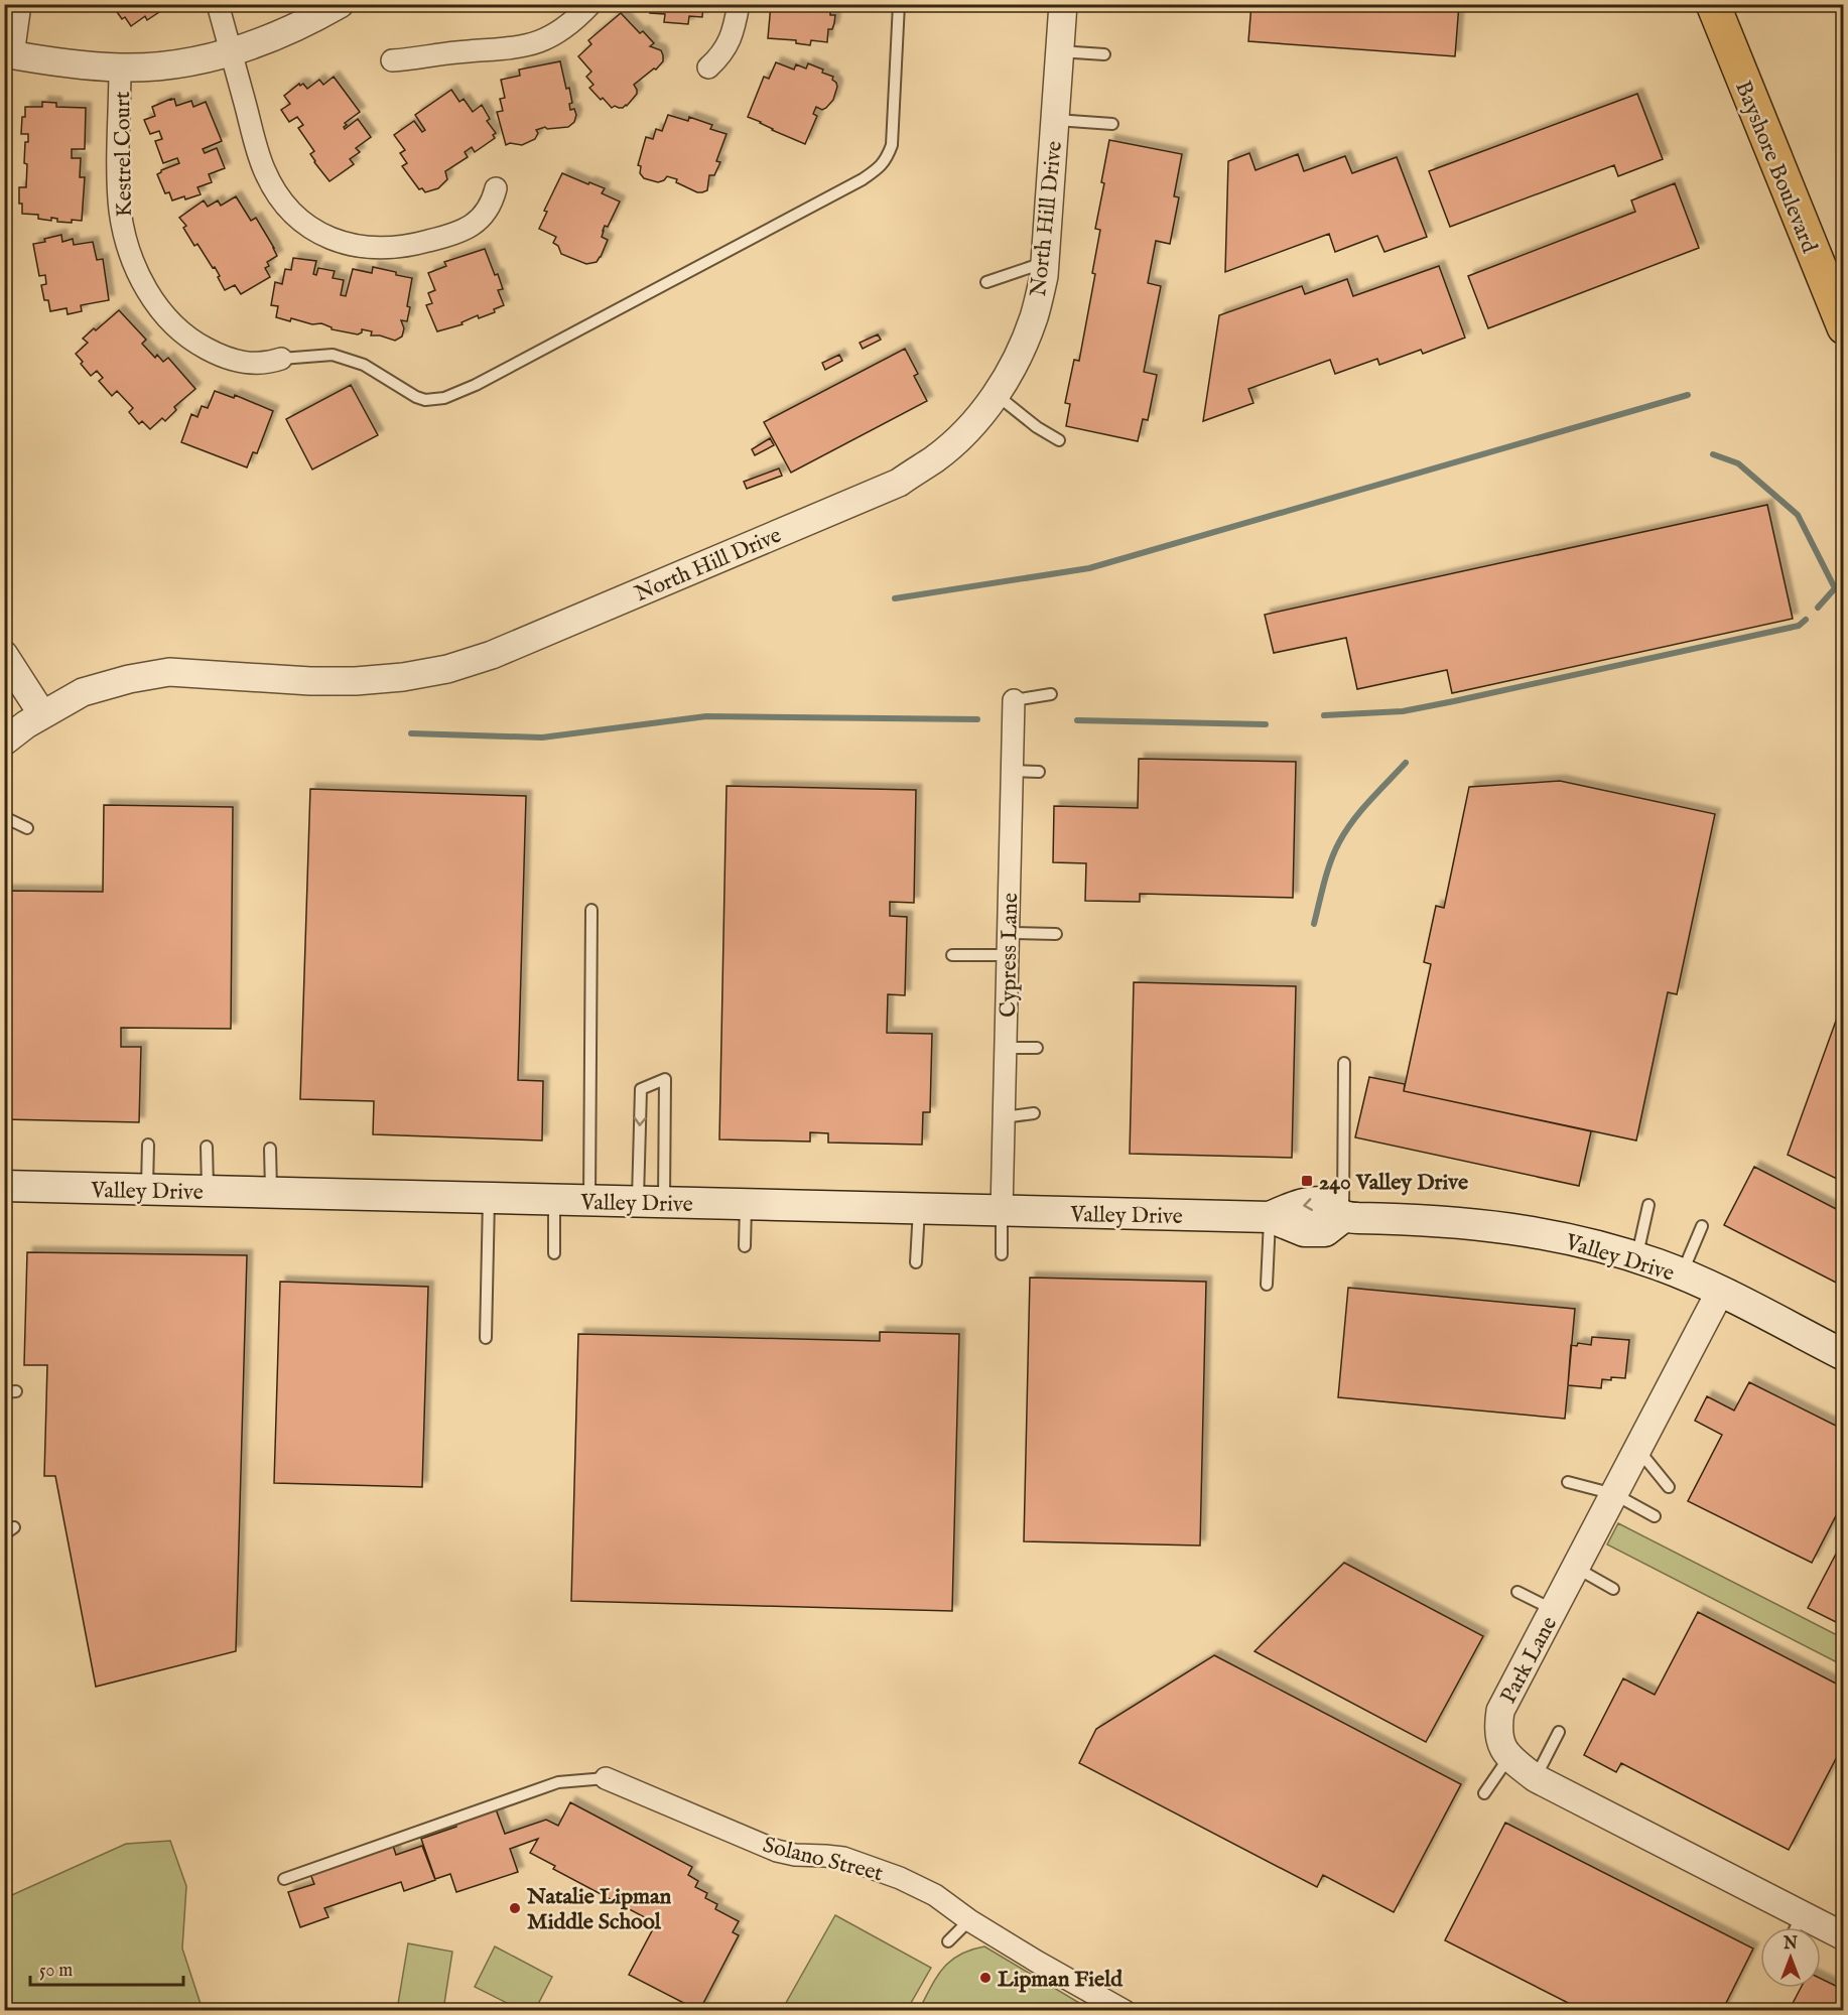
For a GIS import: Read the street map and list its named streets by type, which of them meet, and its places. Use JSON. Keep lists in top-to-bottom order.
{
  "streets": {
    "main road": ["Bayshore Boulevard", "Valley Drive"],
    "street": [
      "Kestrel Court",
      "North Hill Drive",
      "Cypress Lane",
      "Park Lane",
      "Solano Street"
    ]
  },
  "crossings": [
    ["Cypress Lane", "Valley Drive"],
    ["Valley Drive", "Park Lane"]
  ],
  "places": {
    "transit": ["240 Valley Drive"],
    "other": ["Natalie Lipman Middle School", "Lipman Field"]
  },
  "scale_bar": "50 m",
  "north": "top"
}
